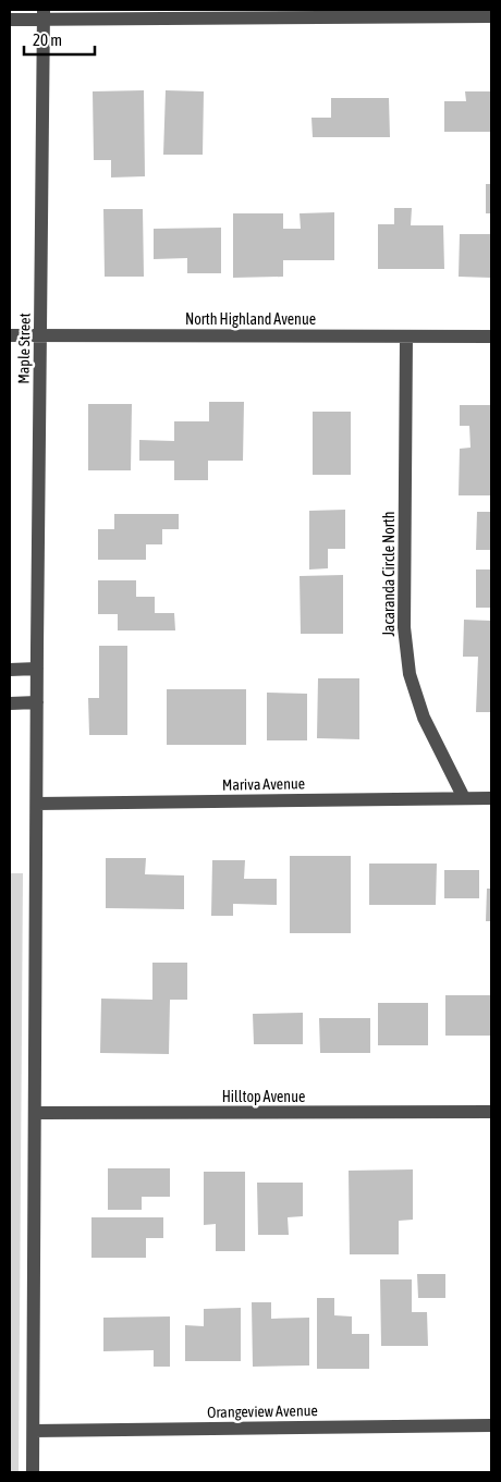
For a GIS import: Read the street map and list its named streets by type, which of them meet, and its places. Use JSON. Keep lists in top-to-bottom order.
{
  "streets": {
    "street": [
      "North Highland Avenue",
      "Maple Street",
      "Jacaranda Circle North",
      "Mariva Avenue",
      "Hilltop Avenue",
      "Orangeview Avenue"
    ]
  },
  "crossings": [
    ["North Highland Avenue", "Maple Street"],
    ["North Highland Avenue", "Jacaranda Circle North"],
    ["Maple Street", "Mariva Avenue"],
    ["Maple Street", "Hilltop Avenue"],
    ["Maple Street", "Orangeview Avenue"],
    ["Jacaranda Circle North", "Mariva Avenue"]
  ],
  "scale_bar": "20 m"
}
